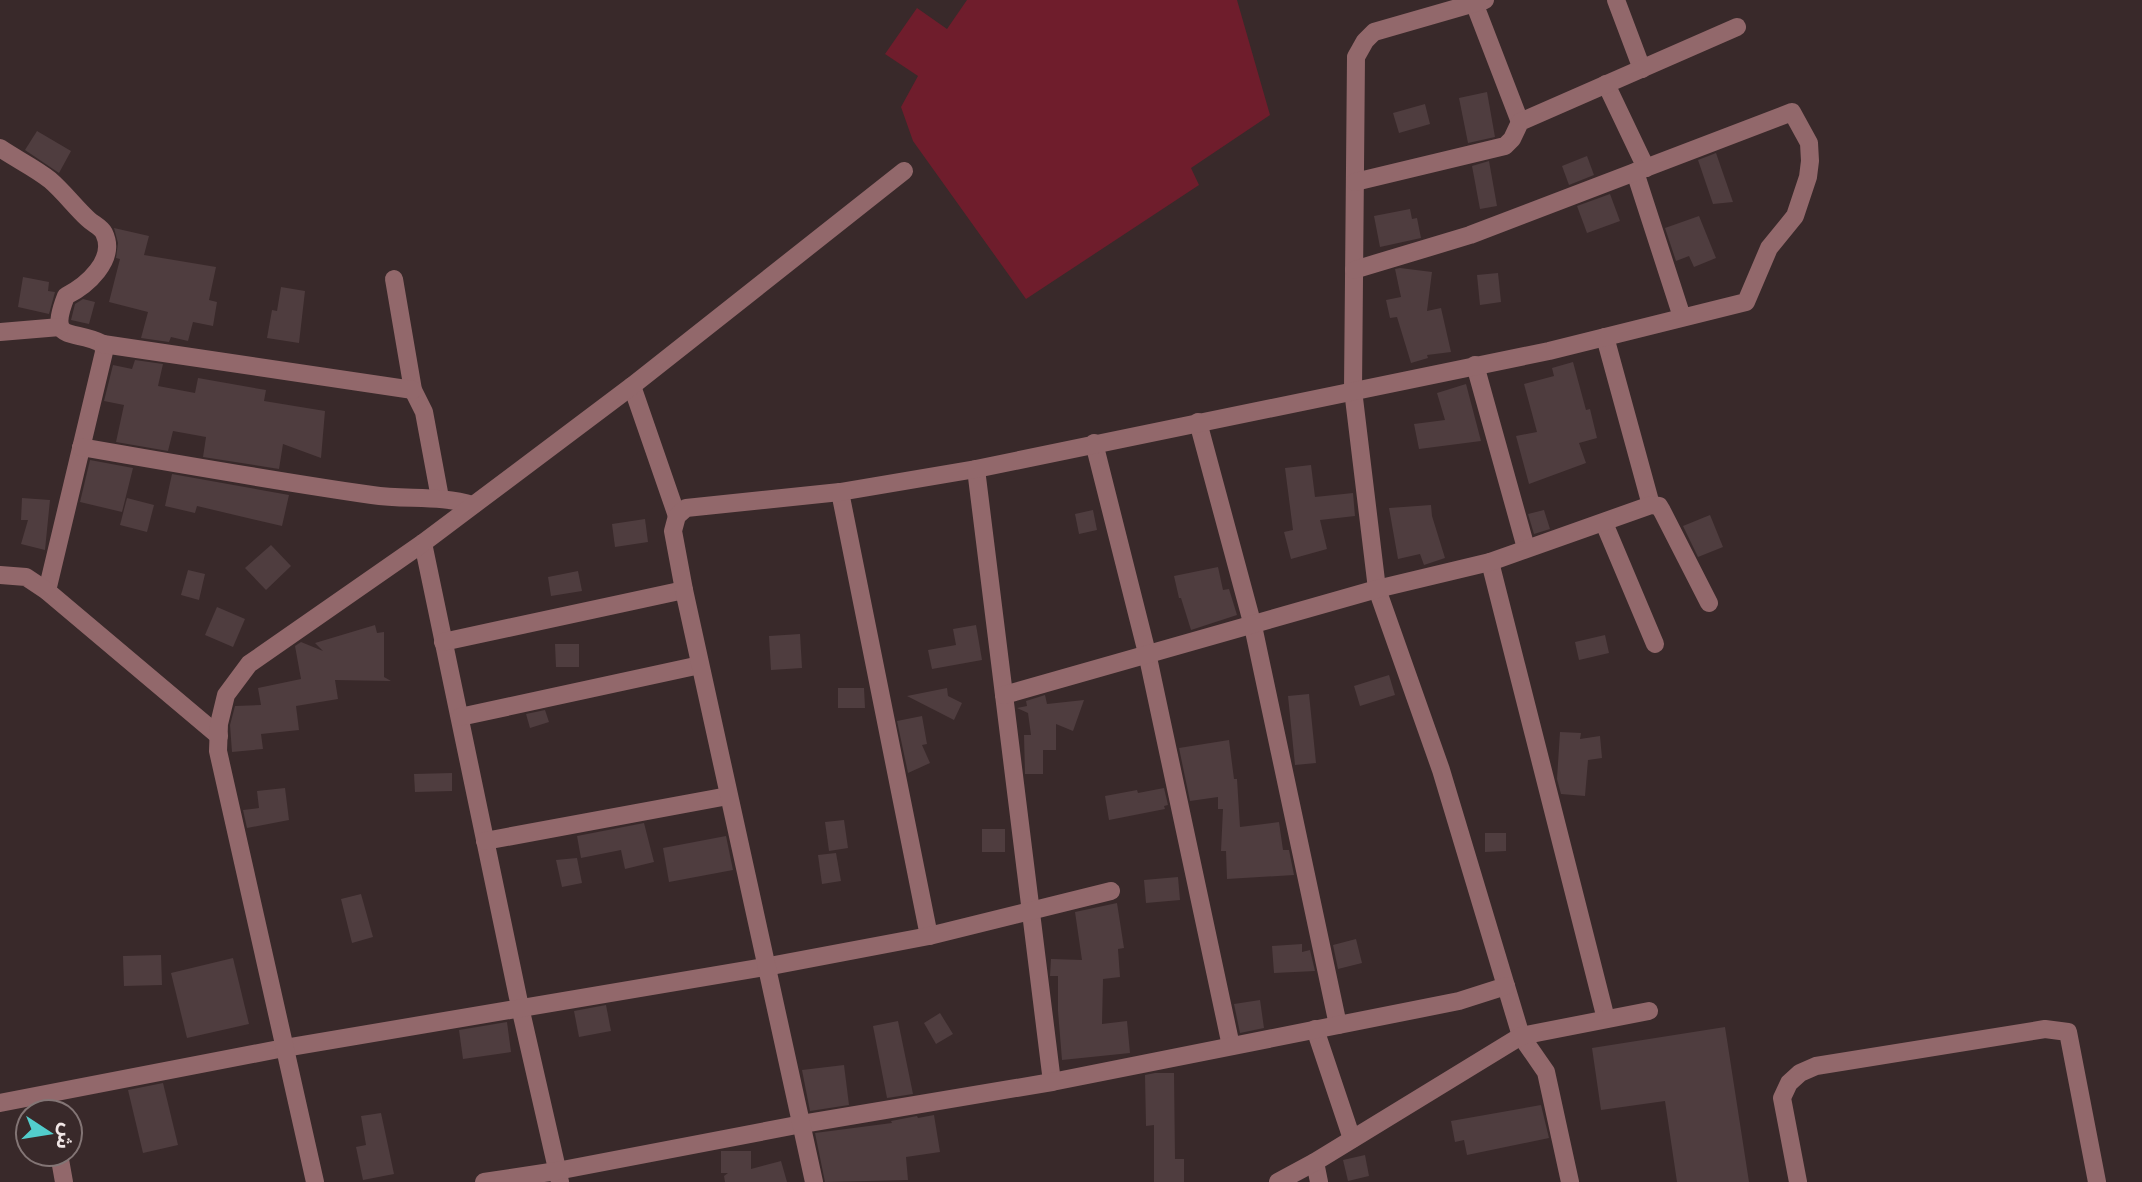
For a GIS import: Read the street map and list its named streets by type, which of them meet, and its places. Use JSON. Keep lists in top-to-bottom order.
{
  "north": "right"
}
